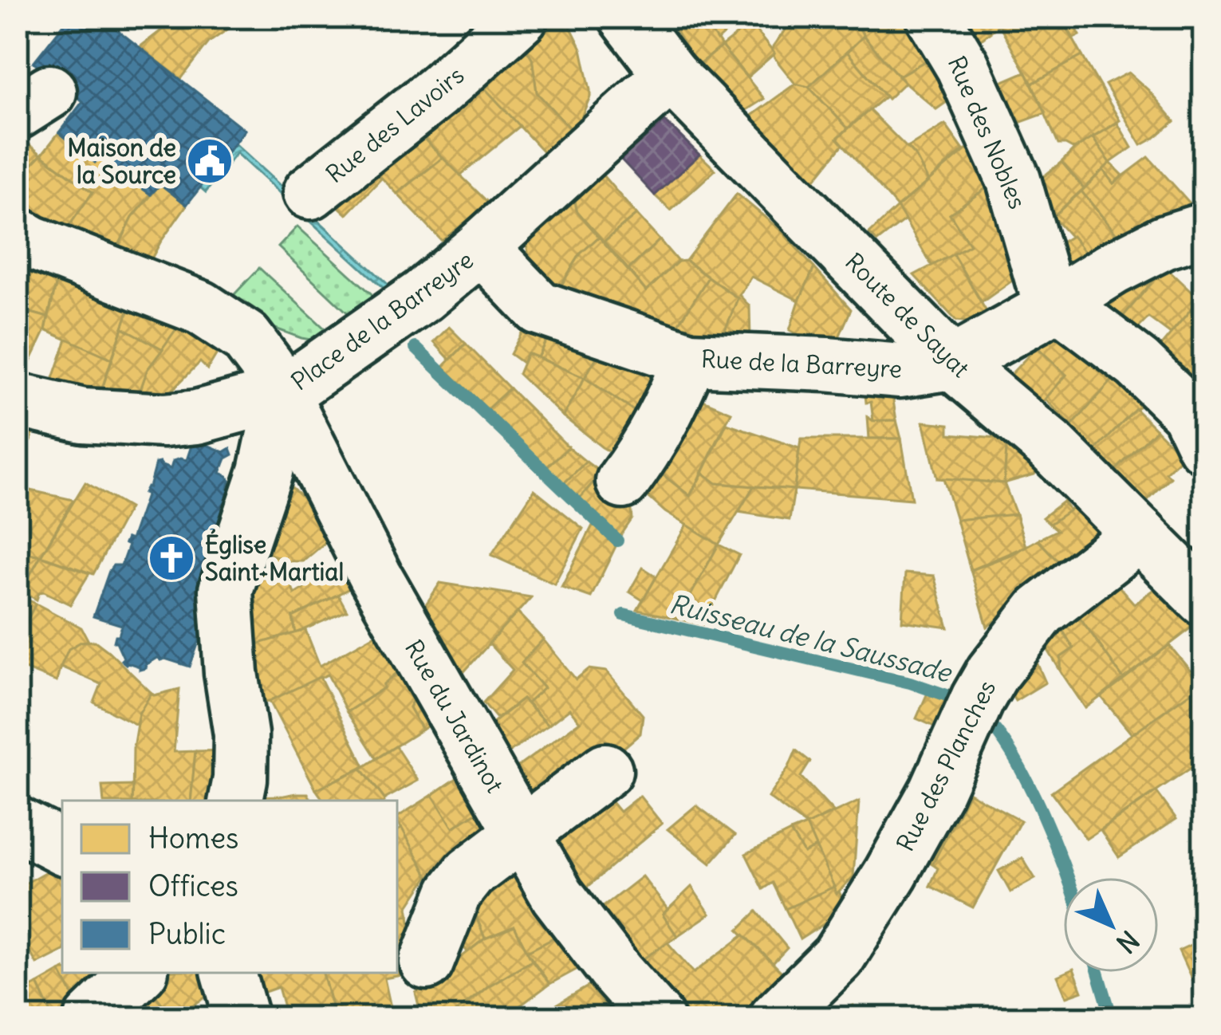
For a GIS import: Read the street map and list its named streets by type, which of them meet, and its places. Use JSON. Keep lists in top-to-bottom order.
{
  "streets": {
    "street": [
      "Rue des Lavoirs",
      "Rue des Nobles",
      "Route de Sayat",
      "Place de la Barreyre",
      "Rue de la Barreyre",
      "Rue du Jardinot",
      "Rue des Planches"
    ]
  },
  "crossings": [
    ["Route de Sayat", "Rue de la Barreyre"],
    ["Route de Sayat", "Rue des Planches"],
    ["Place de la Barreyre", "Rue de la Barreyre"],
    ["Place de la Barreyre", "Rue du Jardinot"]
  ],
  "water": ["Ruisseau de la Saussade"],
  "places": {
    "public building": ["Maison de la Source"],
    "church": ["Église Saint-Martial"]
  },
  "legend": ["Homes", "Offices", "Public"],
  "north": "bottom right"
}
